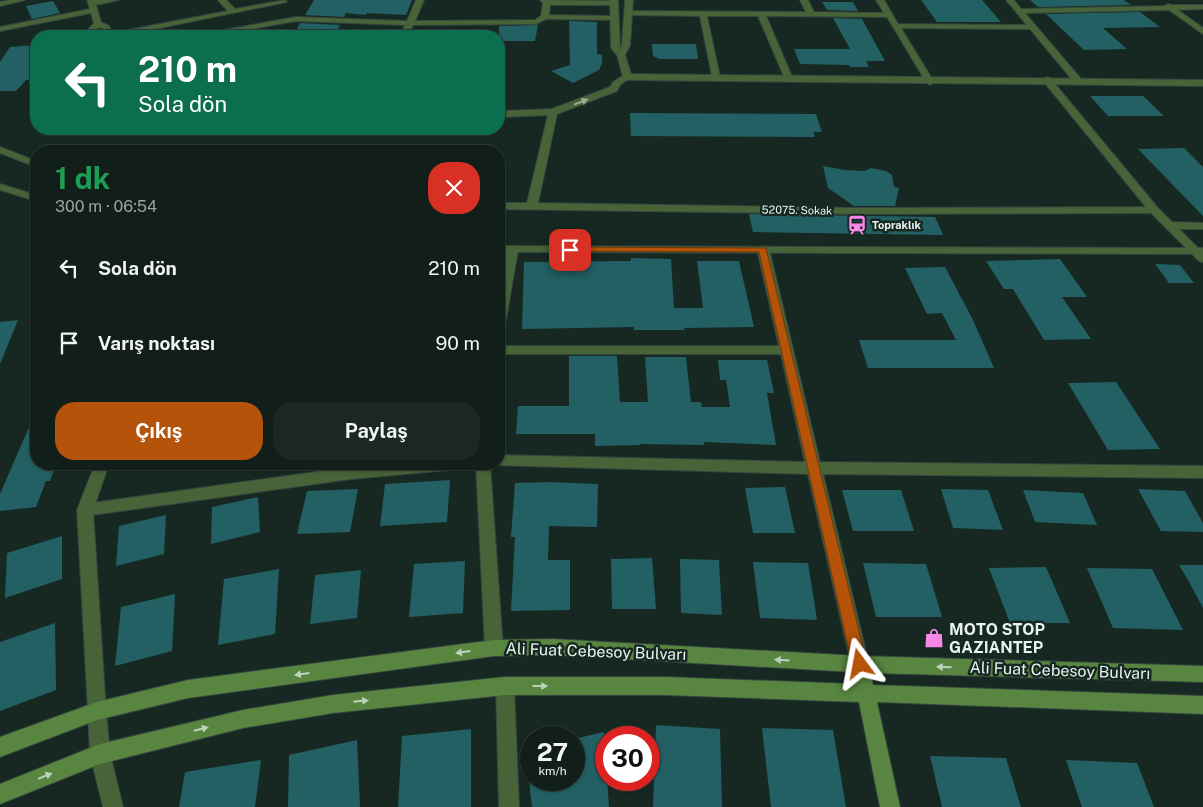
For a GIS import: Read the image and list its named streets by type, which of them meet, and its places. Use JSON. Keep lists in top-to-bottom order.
{
  "streets": {
    "main road": ["Ali Fuat Cebesoy Bulvarı"],
    "street": ["52075. Sokak"]
  },
  "places": {
    "station": ["Topraklık"],
    "shop": ["MOTO STOP GAZIANTEP"]
  },
  "page": {
    "turn": ["210 m", "Sola dön"],
    "heading": ["1 dk", "300 m · 06:54"],
    "list": [
      {
        "name": "Sola dön",
        "value": "210 m"
      },
      {
        "name": "Varış noktası",
        "value": "90 m"
      }
    ],
    "buttons": ["Çıkış", "Paylaş"],
    "speed": "27 km/h",
    "limit": "30"
  }
}
